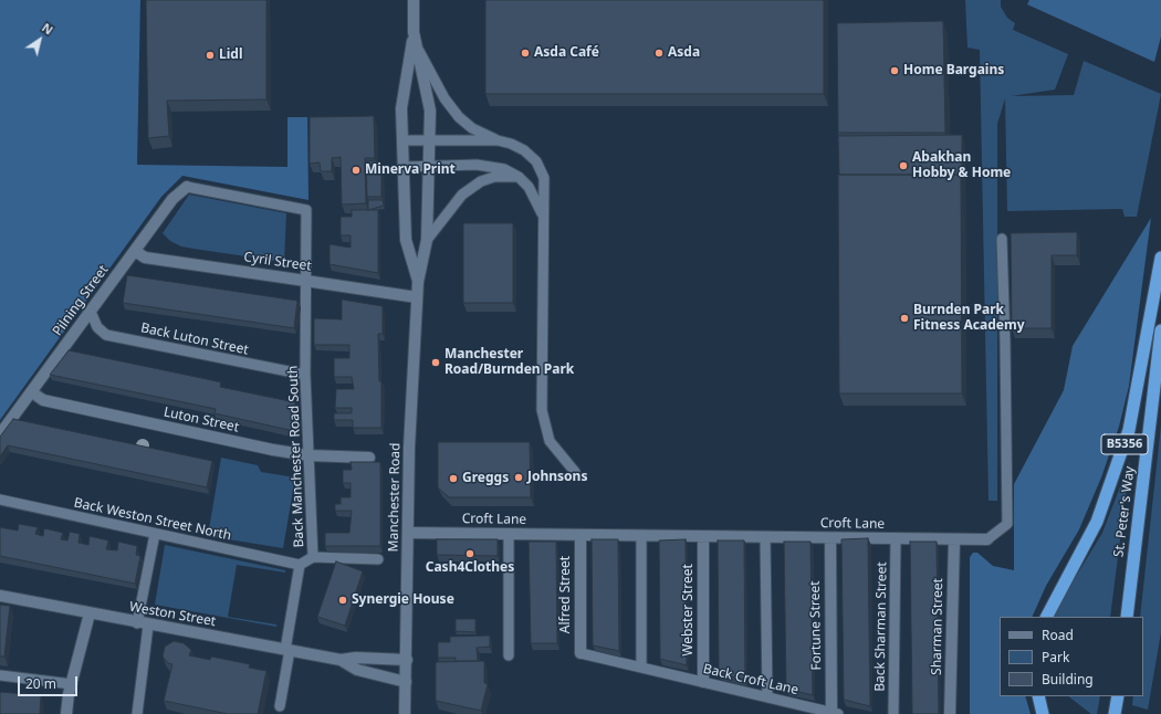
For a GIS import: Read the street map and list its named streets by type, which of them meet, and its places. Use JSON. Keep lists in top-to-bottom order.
{
  "streets": {
    "highway": ["B5356", "St. Peter's Way"],
    "street": [
      "Cyril Street",
      "Pilning Street",
      "Luton Street",
      "Manchester Road",
      "Croft Lane",
      "Alfred Street",
      "Webster Street",
      "Weston Street",
      "Fortune Street",
      "Sharman Street"
    ],
    "lane": [
      "Back Luton Street",
      "Back Manchester Road South",
      "Back Weston Street North",
      "Back Sharman Street",
      "Back Croft Lane"
    ]
  },
  "crossings": [
    ["Cyril Street", "Pilning Street"],
    ["Cyril Street", "Back Manchester Road South"],
    ["Cyril Street", "Manchester Road"],
    ["Pilning Street", "Back Luton Street"],
    ["Pilning Street", "Luton Street"],
    ["Pilning Street", "Back Manchester Road South"],
    ["Back Luton Street", "Back Manchester Road South"],
    ["Luton Street", "Back Manchester Road South"],
    ["Back Manchester Road South", "Back Weston Street North"],
    ["Back Manchester Road South", "Weston Street"],
    ["Manchester Road", "Croft Lane"],
    ["Manchester Road", "Weston Street"],
    ["Croft Lane", "Alfred Street"],
    ["Croft Lane", "Webster Street"],
    ["Croft Lane", "Fortune Street"],
    ["Croft Lane", "Back Sharman Street"],
    ["Croft Lane", "Sharman Street"],
    ["Alfred Street", "Back Croft Lane"],
    ["Webster Street", "Back Croft Lane"],
    ["Fortune Street", "Back Croft Lane"]
  ],
  "places": [
    "Asda Café",
    "Asda",
    "Lidl",
    "Home Bargains",
    "Abakhan Hobby & Home",
    "Minerva Print",
    "Burnden Park Fitness Academy",
    "Manchester Road/Burnden Park",
    "Johnsons",
    "Greggs",
    "Cash4Clothes",
    "Synergie House"
  ],
  "legend": ["Road", "Park", "Building"],
  "scale_bar": "20 m",
  "north": "top right"
}
